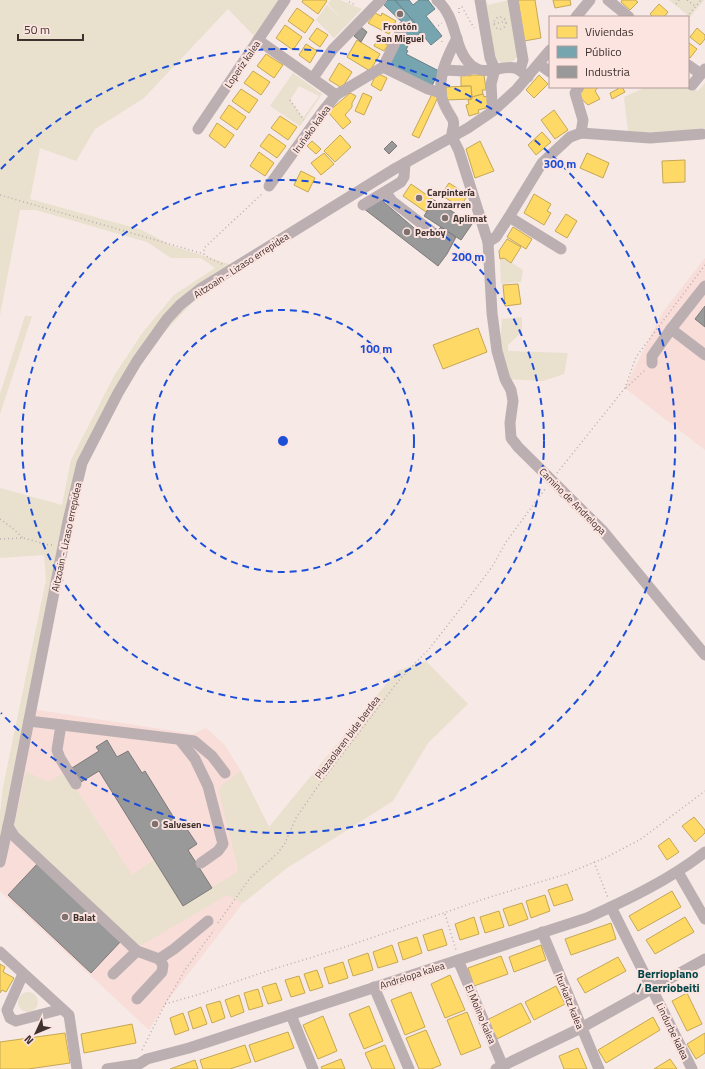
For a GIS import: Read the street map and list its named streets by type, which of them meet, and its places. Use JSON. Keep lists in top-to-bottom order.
{
  "streets": {
    "street": [
      "Loperiz kalea",
      "Iruñeko kalea",
      "Aitzoain - Lizaso errepidea",
      "Camino de Andrelopa",
      "Andrelopa kalea",
      "Iturkaitz kalea",
      "El Molino kalea",
      "Lindurbe kalea"
    ],
    "path": ["Plazaolaren bide berdea"]
  },
  "crossings": [
    ["Loperiz kalea", "Iruñeko kalea"],
    ["Aitzoain - Lizaso errepidea", "Camino de Andrelopa"],
    ["Plazaolaren bide berdea", "Andrelopa kalea"],
    ["Andrelopa kalea", "Iturkaitz kalea"],
    ["Andrelopa kalea", "El Molino kalea"],
    ["Andrelopa kalea", "Lindurbe kalea"]
  ],
  "districts": ["Berrioplano / Berriobeiti"],
  "places": [
    "Frontón San Miguel",
    "Carpintería Zunzarren",
    "Aplimat",
    "Perboy",
    "Salvesen",
    "Balat"
  ],
  "legend": ["Viviendas", "Público", "Industria"],
  "scale_bar": "50 m",
  "north": "bottom left",
  "rings": ["300 m", "200 m", "100 m"]
}
